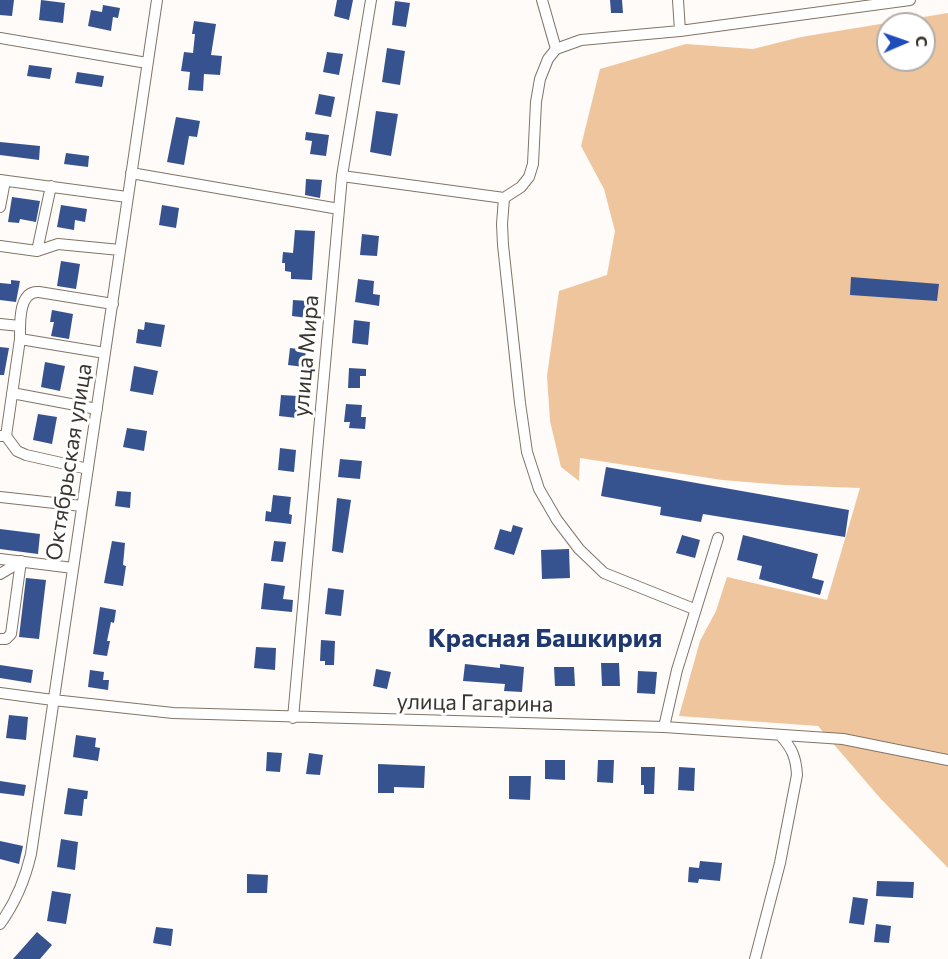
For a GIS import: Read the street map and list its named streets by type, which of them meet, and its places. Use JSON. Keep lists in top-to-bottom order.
{
  "streets": {
    "street": ["улица Мира", "Октябрьская улица", "улица Гагарина"]
  },
  "crossings": [
    ["улица Мира", "улица Гагарина"],
    ["Октябрьская улица", "улица Гагарина"]
  ],
  "districts": ["Красная Башкирия"],
  "north": "right"
}
